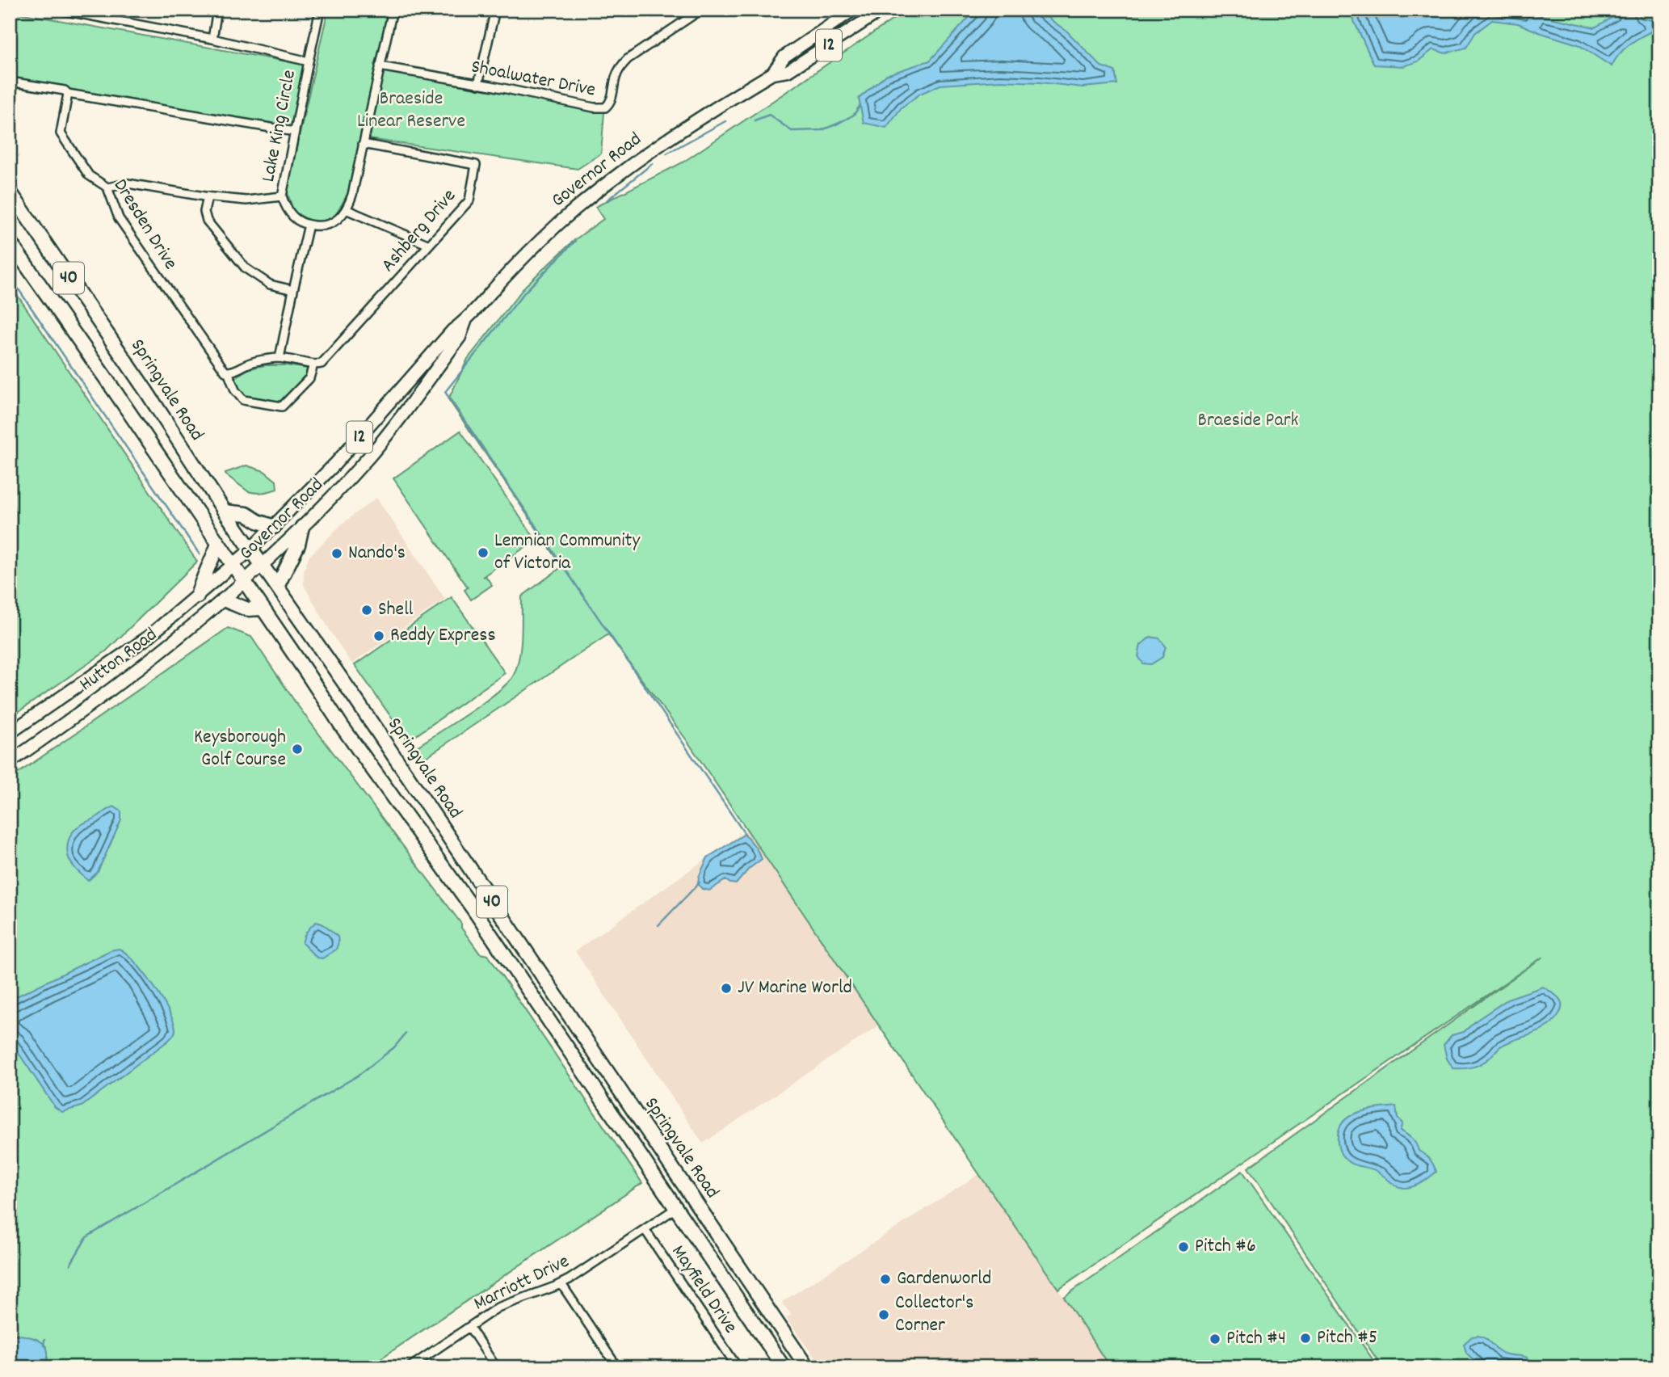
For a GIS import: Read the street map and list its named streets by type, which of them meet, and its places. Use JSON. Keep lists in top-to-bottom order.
{
  "streets": {
    "highway": ["40", "Springvale Road"],
    "main road": ["12", "Governor Road", "Hutton Road"],
    "street": [
      "Shoalwater Drive",
      "Lake King Circle",
      "Dresden Drive",
      "Ashberg Drive",
      "Marriott Drive",
      "Mayfield Drive"
    ]
  },
  "crossings": [
    ["Governor Road", "Springvale Road"],
    ["Governor Road", "Hutton Road"],
    ["Dresden Drive", "Ashberg Drive"],
    ["Springvale Road", "Hutton Road"],
    ["Springvale Road", "Marriott Drive"],
    ["Marriott Drive", "Mayfield Drive"]
  ],
  "parks": ["Braeside Linear Reserve", "Braeside Park"],
  "places": [
    "Lemnian Community of Victoria",
    "Nando's",
    "Shell",
    "Reddy Express",
    "Keysborough Golf Course",
    "JV Marine World",
    "Pitch #6",
    "Gardenworld",
    "Collector's Corner",
    "Pitch #5",
    "Pitch #4"
  ]
}
